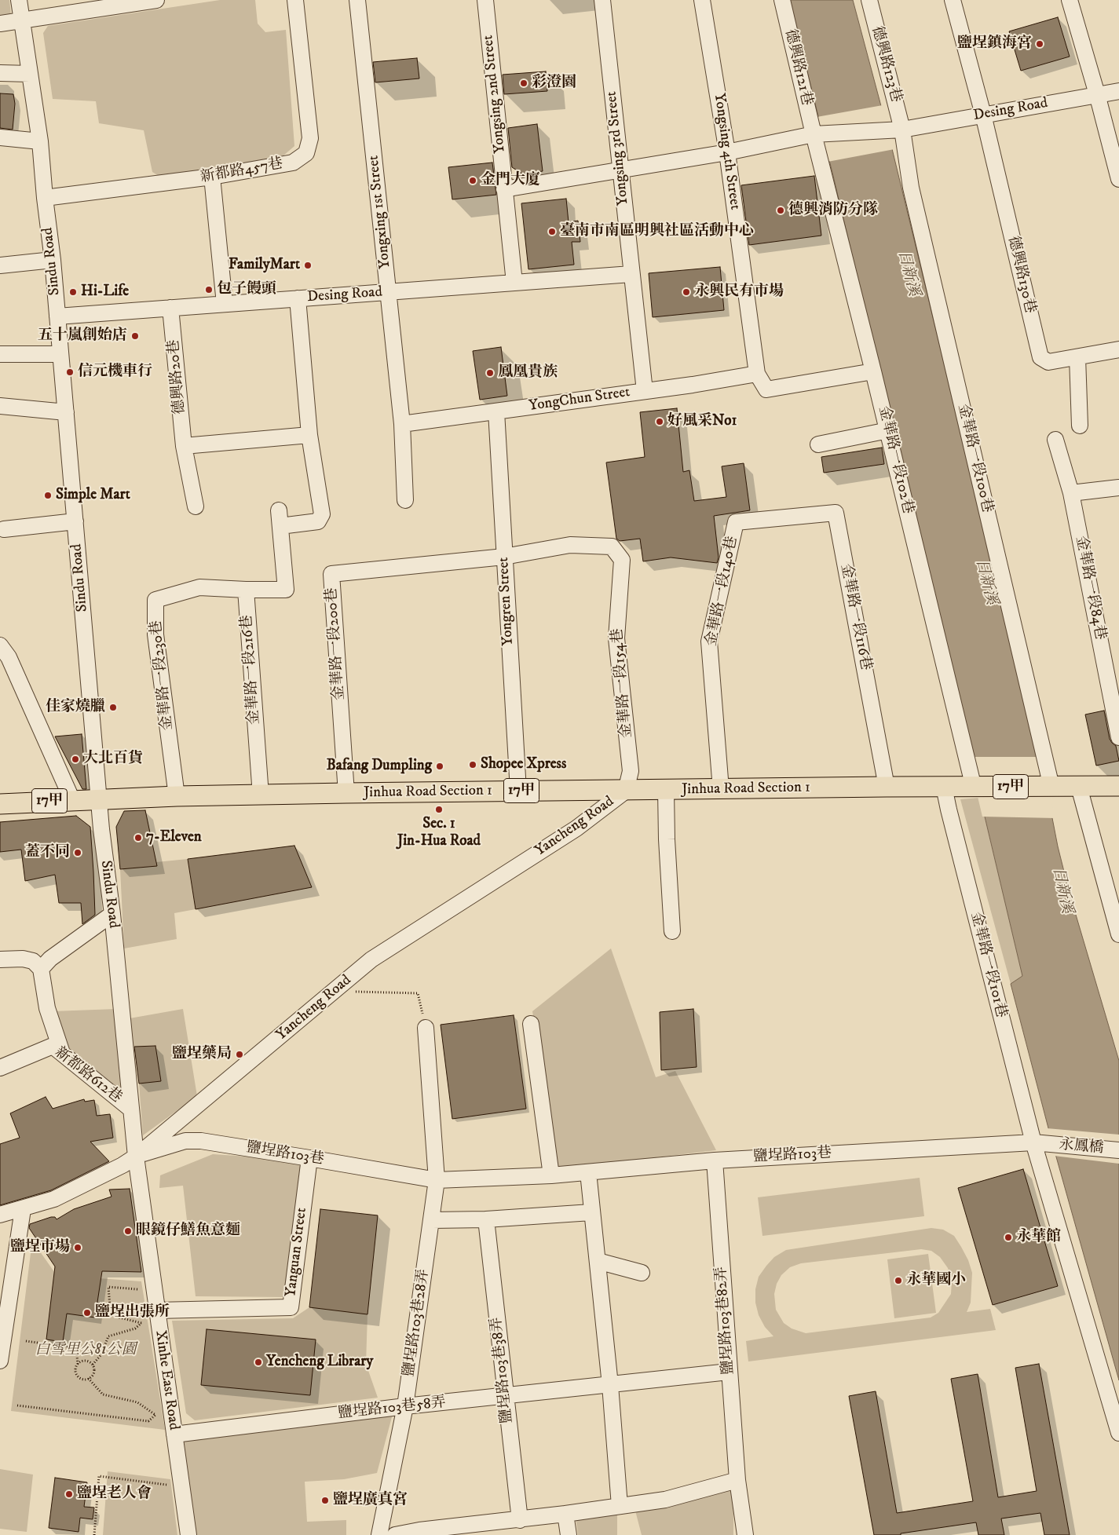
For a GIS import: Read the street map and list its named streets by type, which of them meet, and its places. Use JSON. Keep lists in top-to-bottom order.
{
  "streets": {
    "main road": ["17甲", "Jinhua Road Section 1"],
    "street": [
      "德興路123巷",
      "德興路121巷",
      "Yongsing 2nd Street",
      "Desing Road",
      "Yongsing 3rd Street",
      "Yongsing 4th Street",
      "新都路457巷",
      "Yongxing 1st Street",
      "Sindu Road",
      "德興路130巷",
      "德興路20巷",
      "YongChun Street",
      "金華路一段100巷",
      "金華路一段102巷",
      "金華路一段84巷",
      "金華路一段140巷",
      "Yongren Street",
      "金華路一段116巷",
      "金華路一段200巷",
      "金華路一段216巷",
      "金華路一段230巷",
      "金華路一段154巷",
      "Yancheng Road",
      "金華路一段101巷",
      "新都路612巷",
      "永鳳橋",
      "鹽埕路103巷",
      "Yanguan Street",
      "鹽埕路103巷82弄",
      "鹽埕路103巷28弄",
      "鹽埕路103巷38弄",
      "Xinhe East Road",
      "鹽埕路103巷58弄"
    ]
  },
  "crossings": [
    ["德興路123巷", "Desing Road"],
    ["德興路123巷", "金華路一段100巷"],
    ["德興路121巷", "Desing Road"],
    ["德興路121巷", "金華路一段102巷"],
    ["Yongsing 2nd Street", "Desing Road"],
    ["Desing Road", "Yongsing 3rd Street"],
    ["Desing Road", "Yongxing 1st Street"],
    ["Desing Road", "Sindu Road"],
    ["Desing Road", "德興路130巷"],
    ["Desing Road", "德興路20巷"],
    ["Desing Road", "金華路一段100巷"],
    ["Desing Road", "金華路一段102巷"],
    ["Yongsing 3rd Street", "YongChun Street"],
    ["Yongsing 4th Street", "YongChun Street"],
    ["新都路457巷", "Sindu Road"],
    ["Yongxing 1st Street", "YongChun Street"],
    ["Sindu Road", "Jinhua Road Section 1"],
    ["Sindu Road", "Yancheng Road"],
    ["Sindu Road", "新都路612巷"],
    ["Sindu Road", "鹽埕路103巷"],
    ["Sindu Road", "Xinhe East Road"],
    ["YongChun Street", "Yongren Street"],
    ["金華路一段100巷", "17甲"],
    ["金華路一段102巷", "17甲"],
    ["金華路一段102巷", "Jinhua Road Section 1"],
    ["金華路一段140巷", "金華路一段116巷"],
    ["金華路一段140巷", "Jinhua Road Section 1"],
    ["Yongren Street", "金華路一段200巷"],
    ["Yongren Street", "金華路一段154巷"],
    ["Yongren Street", "Jinhua Road Section 1"],
    ["金華路一段116巷", "Jinhua Road Section 1"],
    ["金華路一段200巷", "金華路一段154巷"],
    ["金華路一段200巷", "Jinhua Road Section 1"],
    ["金華路一段216巷", "金華路一段230巷"],
    ["金華路一段216巷", "Jinhua Road Section 1"],
    ["金華路一段230巷", "Jinhua Road Section 1"],
    ["金華路一段154巷", "Jinhua Road Section 1"],
    ["金華路一段154巷", "Yancheng Road"],
    ["17甲", "Jinhua Road Section 1"],
    ["Jinhua Road Section 1", "Yancheng Road"],
    ["Jinhua Road Section 1", "金華路一段101巷"],
    ["Yancheng Road", "鹽埕路103巷"],
    ["Yancheng Road", "Xinhe East Road"],
    ["金華路一段101巷", "永鳳橋"],
    ["金華路一段101巷", "鹽埕路103巷"],
    ["永鳳橋", "鹽埕路103巷"],
    ["鹽埕路103巷", "Yanguan Street"],
    ["鹽埕路103巷", "鹽埕路103巷82弄"],
    ["鹽埕路103巷", "鹽埕路103巷28弄"],
    ["鹽埕路103巷", "Xinhe East Road"],
    ["Yanguan Street", "Xinhe East Road"],
    ["鹽埕路103巷82弄", "鹽埕路103巷58弄"],
    ["鹽埕路103巷28弄", "鹽埕路103巷58弄"],
    ["鹽埕路103巷38弄", "鹽埕路103巷58弄"],
    ["Xinhe East Road", "鹽埕路103巷58弄"]
  ],
  "water": ["日新溪"],
  "parks": ["白雪里公81公園"],
  "places": [
    "鹽埕鎮海宮",
    "彩澄園",
    "金門大廈",
    "德興消防分隊",
    "臺南市南區明興社區活動中心",
    "FamilyMart",
    "包子饅頭",
    "Hi-Life",
    "永興民有市場",
    "五十嵐創始店",
    "信元機車行",
    "鳳凰貴族",
    "好風采No1",
    "Simple Mart",
    "佳家燒臘",
    "大北百貨",
    "Shopee Xpress",
    "Bafang Dumpling",
    "Sec. 1 Jin-Hua Road",
    "7-Eleven",
    "蓋不同",
    "鹽埕藥局",
    "眼鏡仔鱔魚意麵",
    "永華館",
    "鹽埕市場",
    "永華國小",
    "鹽埕出張所",
    "Yencheng Library",
    "鹽埕老人會",
    "鹽埕廣真宮"
  ]
}
